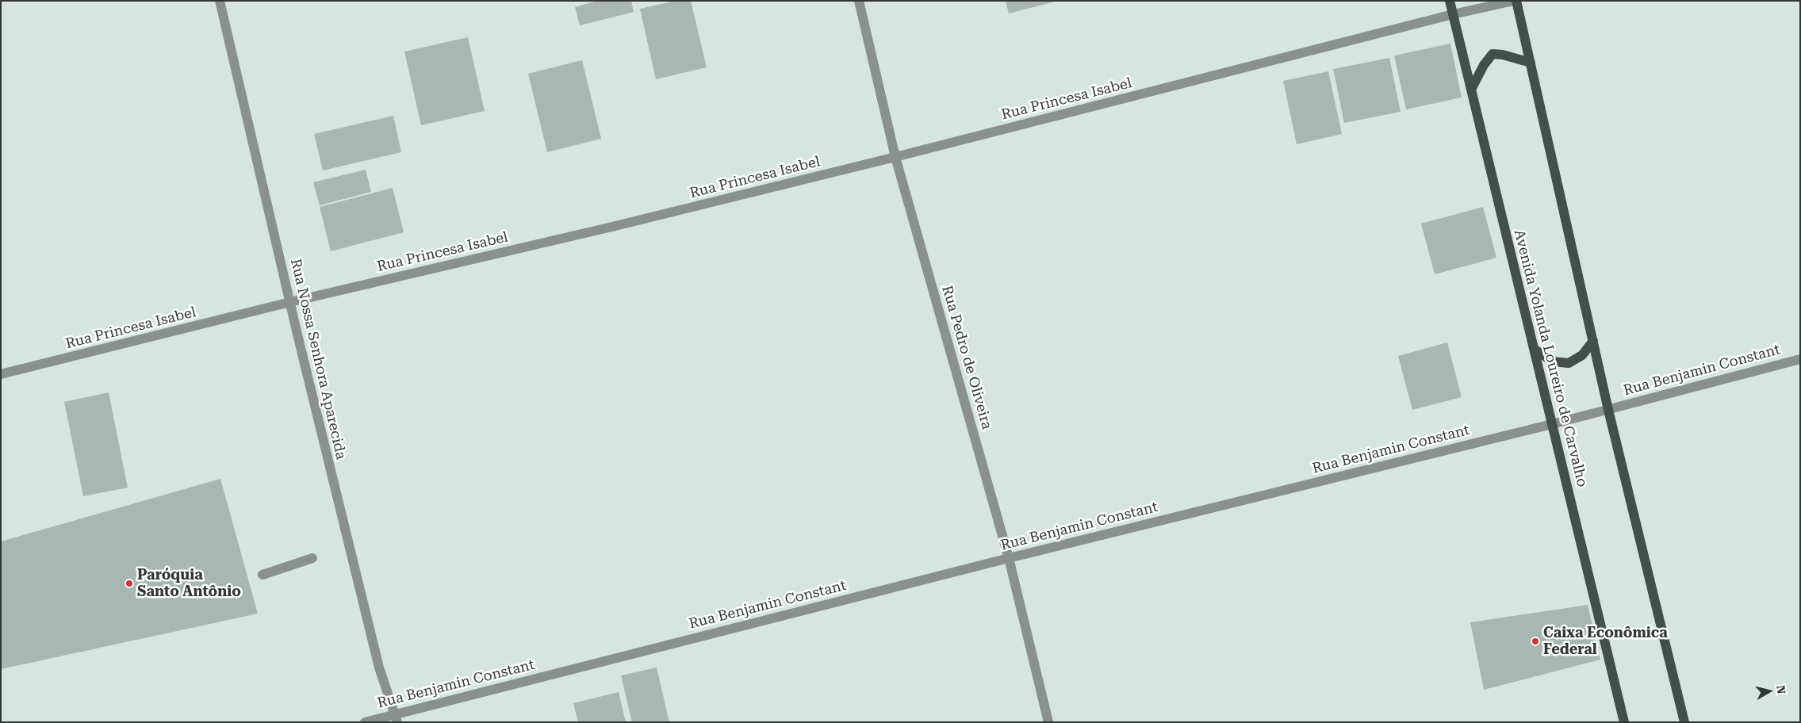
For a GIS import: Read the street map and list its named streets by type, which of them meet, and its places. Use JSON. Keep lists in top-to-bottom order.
{
  "streets": {
    "main road": ["Avenida Yolanda Loureiro de Carvalho"],
    "street": [
      "Rua Princesa Isabel",
      "Rua Pedro de Oliveira",
      "Rua Nossa Senhora Aparecida",
      "Rua Benjamin Constant"
    ]
  },
  "crossings": [
    ["Rua Princesa Isabel", "Rua Pedro de Oliveira"],
    ["Rua Princesa Isabel", "Avenida Yolanda Loureiro de Carvalho"],
    ["Rua Princesa Isabel", "Rua Nossa Senhora Aparecida"],
    ["Rua Pedro de Oliveira", "Rua Benjamin Constant"],
    ["Avenida Yolanda Loureiro de Carvalho", "Rua Benjamin Constant"],
    ["Rua Nossa Senhora Aparecida", "Rua Benjamin Constant"]
  ],
  "places": ["Paróquia Santo Antônio", "Caixa Econômica Federal"],
  "north": "right"
}
